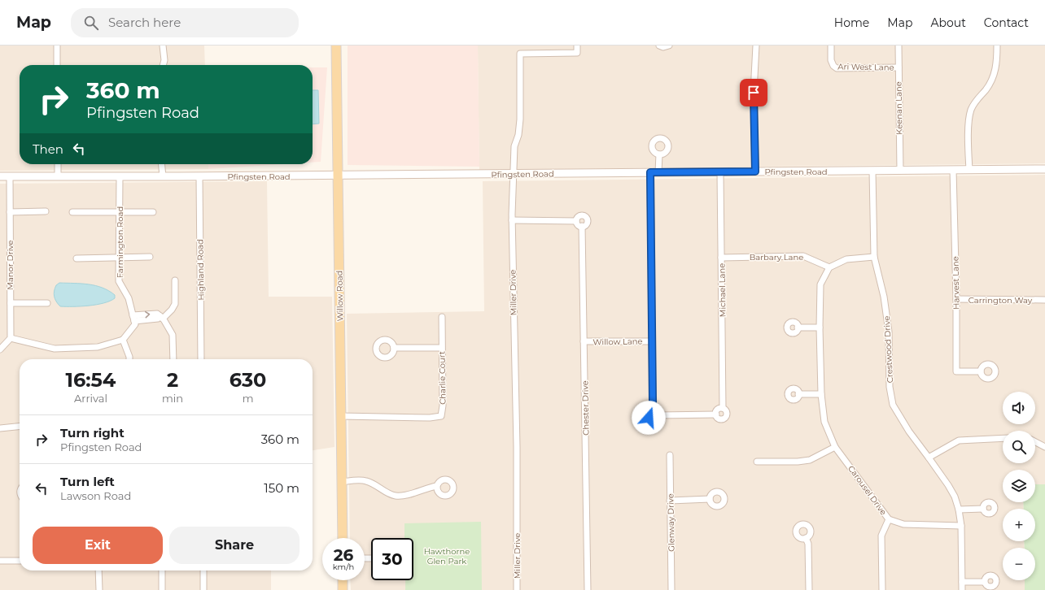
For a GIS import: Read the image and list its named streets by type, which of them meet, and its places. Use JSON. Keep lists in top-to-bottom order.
{
  "streets": {
    "main road": ["Pfingsten Road", "Willow Road"],
    "street": [
      "Ari West Lane",
      "Keenan Lane",
      "Farmington Road",
      "Barbary Lane",
      "Manor Drive",
      "Highland Road",
      "Harvest Lane",
      "Michael Lane",
      "Miller Drive",
      "Carrington Way",
      "Willow Lane",
      "Crestwood Drive",
      "Charlie Court",
      "Chester Drive",
      "Carousel Drive",
      "Glenway Drive"
    ]
  },
  "crossings": [
    ["Ari West Lane", "Keenan Lane"],
    ["Keenan Lane", "Pfingsten Road"],
    ["Pfingsten Road", "Farmington Road"],
    ["Pfingsten Road", "Manor Drive"],
    ["Pfingsten Road", "Highland Road"],
    ["Pfingsten Road", "Harvest Lane"],
    ["Pfingsten Road", "Michael Lane"],
    ["Pfingsten Road", "Miller Drive"],
    ["Pfingsten Road", "Willow Road"],
    ["Pfingsten Road", "Crestwood Drive"],
    ["Barbary Lane", "Michael Lane"],
    ["Barbary Lane", "Carousel Drive"],
    ["Harvest Lane", "Carrington Way"],
    ["Willow Road", "Charlie Court"],
    ["Willow Lane", "Chester Drive"],
    ["Crestwood Drive", "Carousel Drive"]
  ],
  "parks": ["Hawthorne Glen Park"],
  "page": {
    "header": "Map",
    "search": "Search here",
    "nav": [
      "Home",
      "Map",
      "About",
      "Contact"
    ],
    "turn": ["360 m", "Pfingsten Road"],
    "then": "Then",
    "eta": [
      "16:54",
      "Arrival",
      "2",
      "min",
      "630",
      "m"
    ],
    "map_buttons": ["+", "−"],
    "list": [
      {
        "name": "Turn right",
        "note": "Pfingsten Road",
        "value": "360 m"
      },
      {
        "name": "Turn left",
        "note": "Lawson Road",
        "value": "150 m"
      }
    ],
    "buttons": ["Exit", "Share"],
    "speed": "26 km/h",
    "limit": "30"
  }
}
